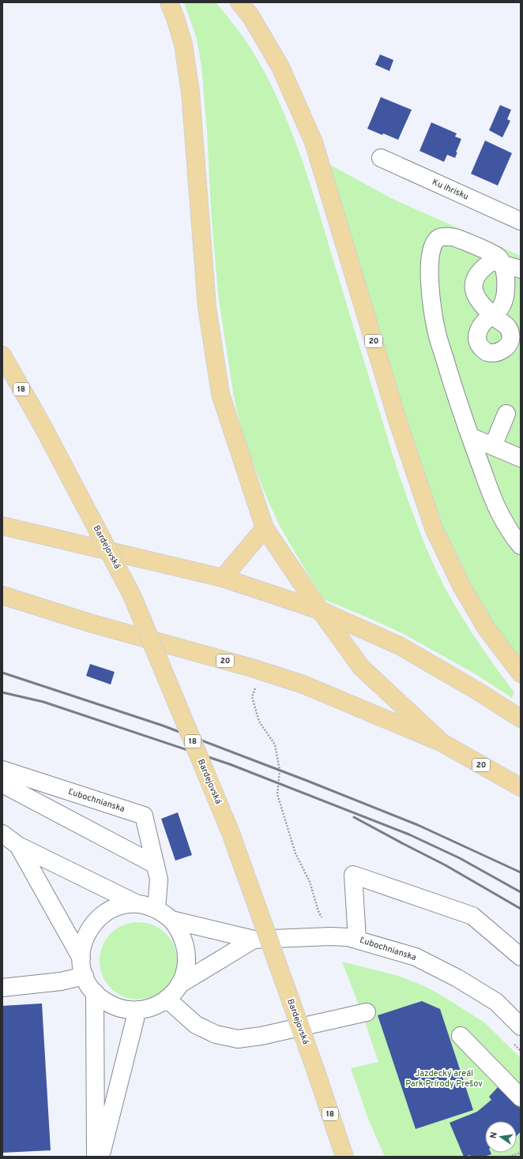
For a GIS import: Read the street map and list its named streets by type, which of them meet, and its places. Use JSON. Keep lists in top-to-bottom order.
{
  "streets": {
    "main road": ["20", "18", "Bardejovská"],
    "street": ["Ku ihrisku", "Ľubochnianska"]
  },
  "parks": ["Jazdecký areál Park Prírody Prešov"],
  "north": "left"
}
